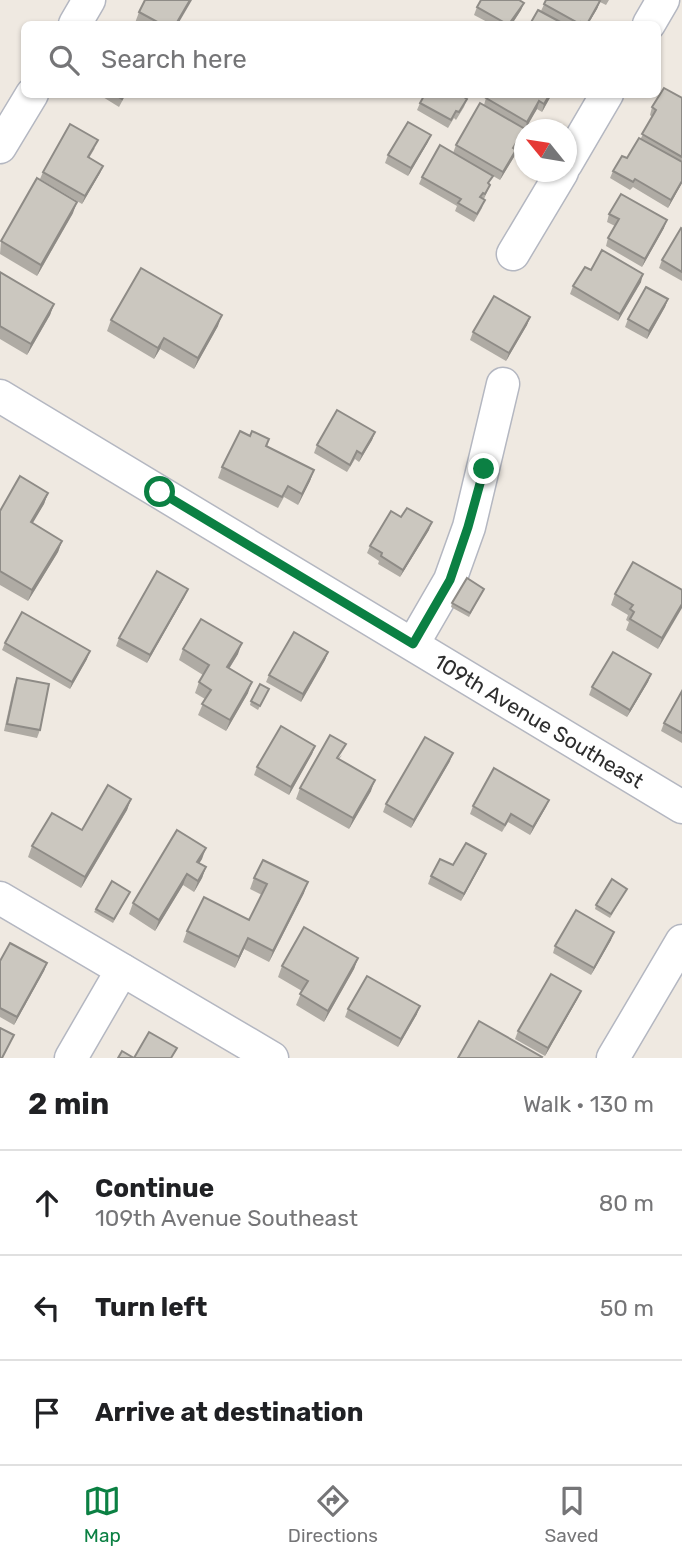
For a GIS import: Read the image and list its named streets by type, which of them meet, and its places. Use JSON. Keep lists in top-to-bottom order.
{
  "streets": {
    "street": ["109th Avenue Southeast"]
  },
  "north": "top left",
  "page": {
    "search": "Search here",
    "heading": ["2 min", "Walk · 130 m"],
    "list": [
      ["Continue", "109th Avenue Southeast", "80 m"],
      ["Turn left", "50 m"],
      "Arrive at destination"
    ],
    "nav": ["Map", "Directions", "Saved"]
  }
}
